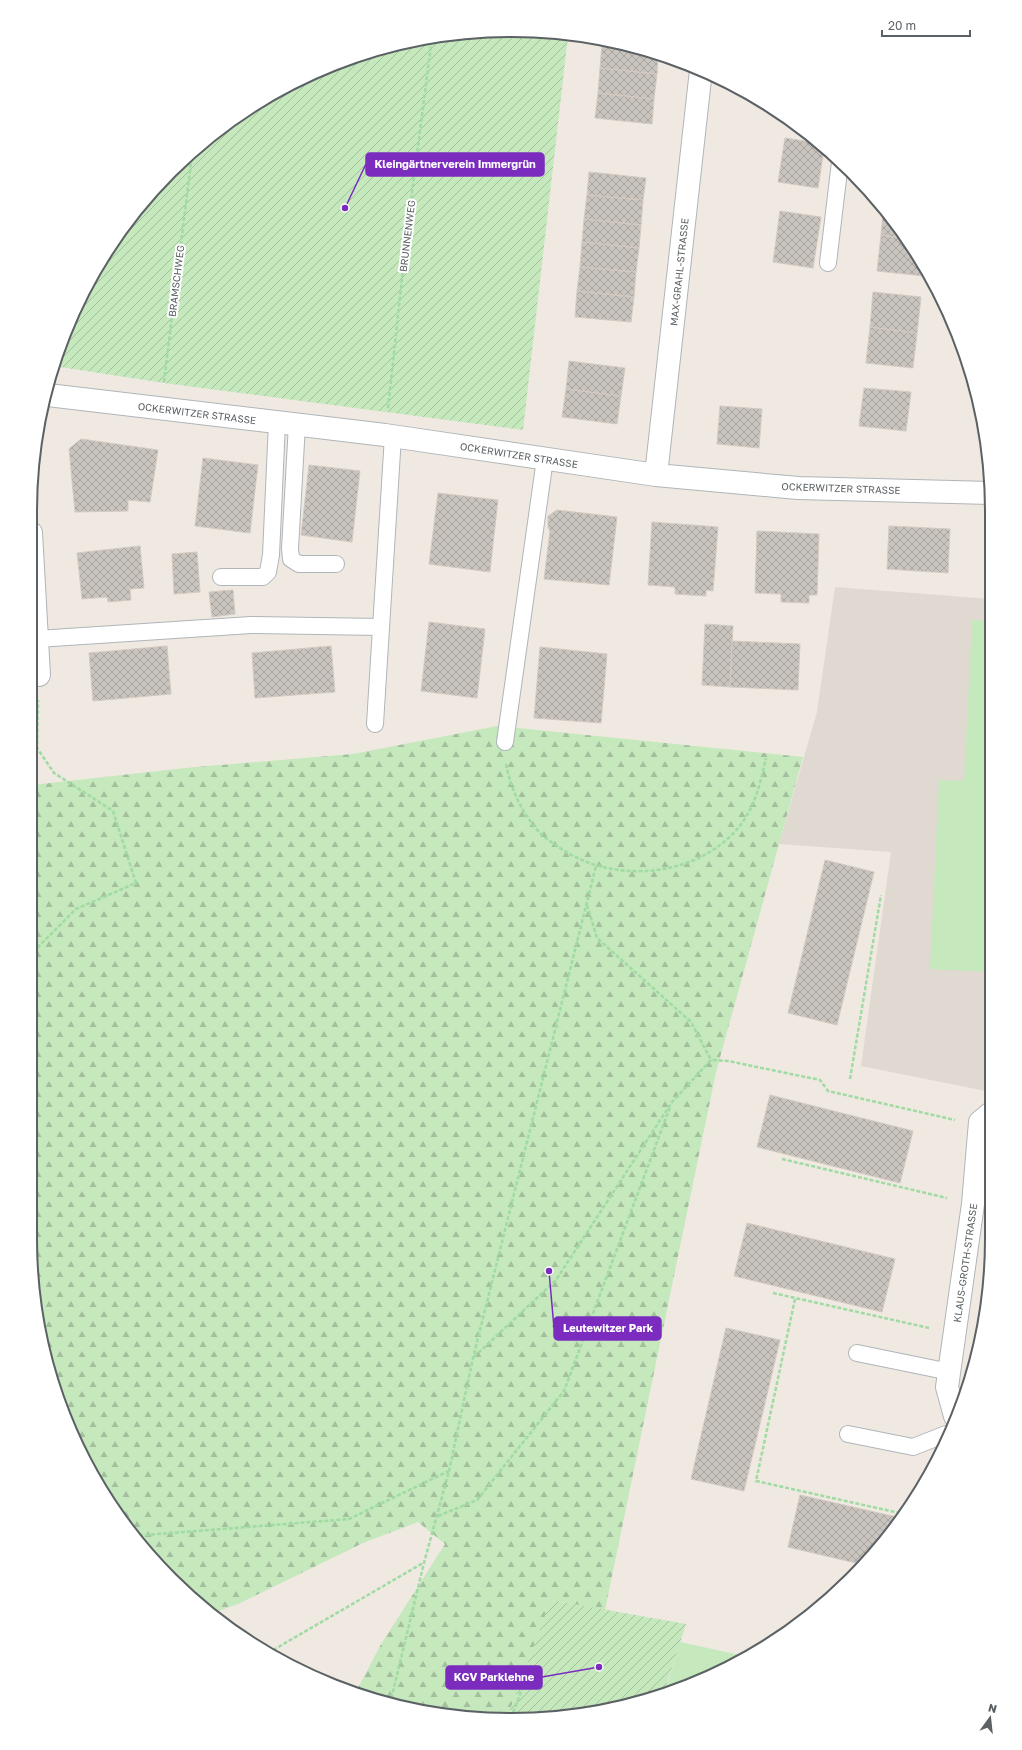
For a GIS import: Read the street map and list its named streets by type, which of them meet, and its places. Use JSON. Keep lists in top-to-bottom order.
{
  "streets": {
    "street": ["MAX-GRAHL-STRASSE", "OCKERWITZER STRASSE", "KLAUS-GROTH-STRASSE"],
    "path": ["BRUNNENWEG", "BRAMSCHWEG"]
  },
  "crossings": [
    ["BRUNNENWEG", "OCKERWITZER STRASSE"],
    ["MAX-GRAHL-STRASSE", "OCKERWITZER STRASSE"],
    ["BRAMSCHWEG", "OCKERWITZER STRASSE"]
  ],
  "places": ["Kleingärtnerverein Immergrün", "Leutewitzer Park", "KGV Parklehne"],
  "scale_bar": "20 m",
  "north": "top"
}
